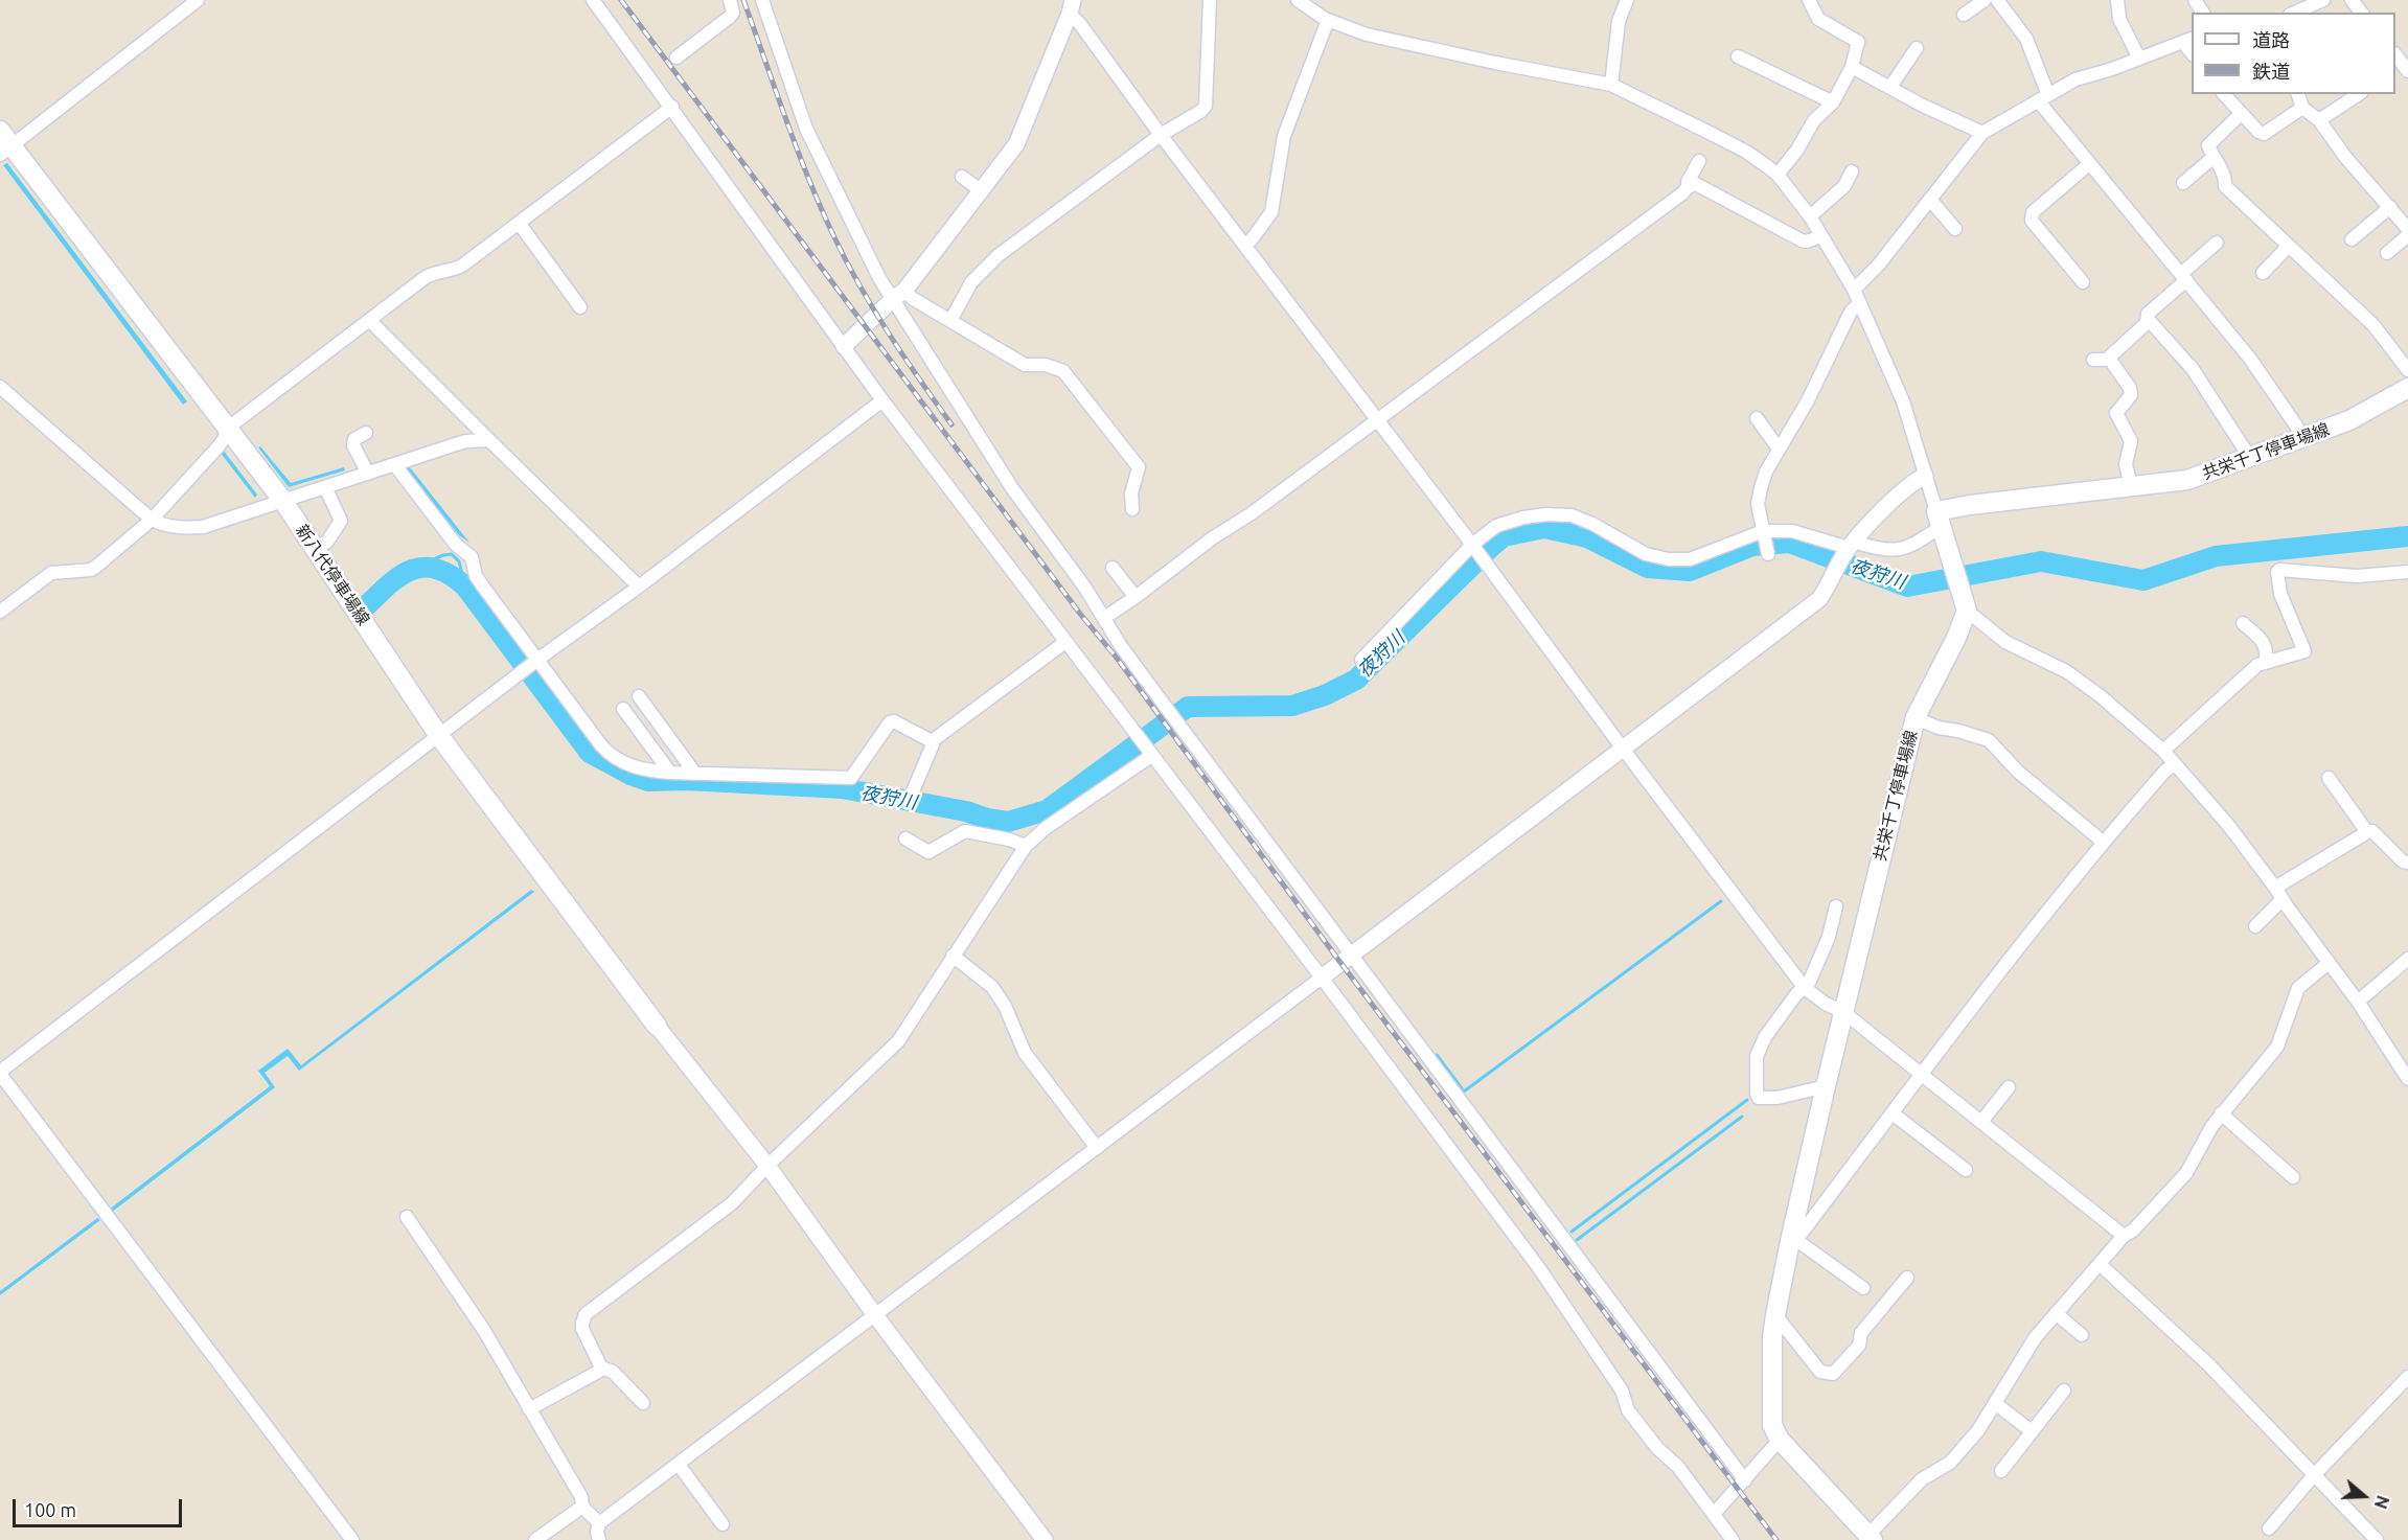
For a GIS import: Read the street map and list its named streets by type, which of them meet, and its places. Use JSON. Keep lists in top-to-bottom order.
{
  "streets": {
    "main road": ["共栄千丁停車場線", "新八代停車場線"]
  },
  "water": ["夜狩川"],
  "legend": ["道路", "鉄道"],
  "scale_bar": "100 m",
  "north": "right"
}
